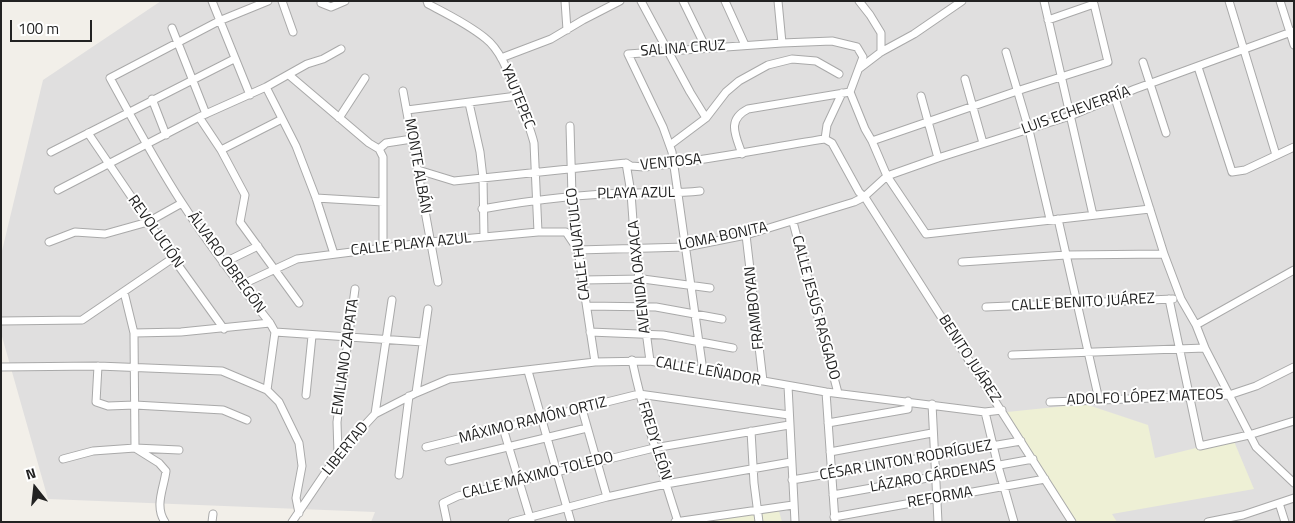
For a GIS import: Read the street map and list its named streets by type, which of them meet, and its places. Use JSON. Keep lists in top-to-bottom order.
{
  "streets": {
    "street": [
      "SALINA CRUZ",
      "YAUTEPEC",
      "LUIS ECHEVERRÍA",
      "VENTOSA",
      "MONTE ALBÁN",
      "PLAYA AZUL",
      "REVOLUCIÓN",
      "LOMA BONITA",
      "CALLE HUATULCO",
      "CALLE PLAYA AZUL",
      "ÁLVARO OBREGÓN",
      "AVENIDA OAXACA",
      "CALLE BENITO JUÁREZ",
      "FRAMBOYAN",
      "CALLE JESÚS RASGADO",
      "EMILIANO ZAPATA",
      "BENITO JUÁREZ",
      "CALLE LEÑADOR",
      "ADOLFO LÓPEZ MATEOS",
      "MÁXIMO RAMÓN ORTIZ",
      "FREDY LEÓN",
      "LIBERTAD",
      "CÉSAR LINTON RODRÍGUEZ",
      "CALLE MÁXIMO TOLEDO",
      "LÁZARO CÁRDENAS",
      "REFORMA"
    ]
  },
  "crossings": [
    ["SALINA CRUZ", "VENTOSA"],
    ["SALINA CRUZ", "PLAYA AZUL"],
    ["YAUTEPEC", "VENTOSA"],
    ["YAUTEPEC", "PLAYA AZUL"],
    ["YAUTEPEC", "CALLE PLAYA AZUL"],
    ["LUIS ECHEVERRÍA", "LOMA BONITA"],
    ["LUIS ECHEVERRÍA", "BENITO JUÁREZ"],
    ["VENTOSA", "MONTE ALBÁN"],
    ["VENTOSA", "CALLE HUATULCO"],
    ["VENTOSA", "AVENIDA OAXACA"],
    ["MONTE ALBÁN", "CALLE PLAYA AZUL"],
    ["PLAYA AZUL", "CALLE HUATULCO"],
    ["PLAYA AZUL", "AVENIDA OAXACA"],
    ["REVOLUCIÓN", "ÁLVARO OBREGÓN"],
    ["LOMA BONITA", "CALLE HUATULCO"],
    ["LOMA BONITA", "CALLE PLAYA AZUL"],
    ["LOMA BONITA", "AVENIDA OAXACA"],
    ["LOMA BONITA", "FRAMBOYAN"],
    ["LOMA BONITA", "CALLE JESÚS RASGADO"],
    ["LOMA BONITA", "BENITO JUÁREZ"],
    ["CALLE HUATULCO", "CALLE PLAYA AZUL"],
    ["CALLE HUATULCO", "CALLE LEÑADOR"],
    ["CALLE PLAYA AZUL", "ÁLVARO OBREGÓN"],
    ["AVENIDA OAXACA", "CALLE LEÑADOR"],
    ["FRAMBOYAN", "CALLE LEÑADOR"],
    ["CALLE JESÚS RASGADO", "CALLE LEÑADOR"],
    ["EMILIANO ZAPATA", "LIBERTAD"],
    ["BENITO JUÁREZ", "CALLE LEÑADOR"],
    ["BENITO JUÁREZ", "CÉSAR LINTON RODRÍGUEZ"],
    ["BENITO JUÁREZ", "LÁZARO CÁRDENAS"],
    ["BENITO JUÁREZ", "REFORMA"],
    ["CALLE LEÑADOR", "FREDY LEÓN"],
    ["CALLE LEÑADOR", "LIBERTAD"],
    ["MÁXIMO RAMÓN ORTIZ", "FREDY LEÓN"],
    ["FREDY LEÓN", "CALLE MÁXIMO TOLEDO"]
  ],
  "scale_bar": "100 m",
  "north": "top"
}
